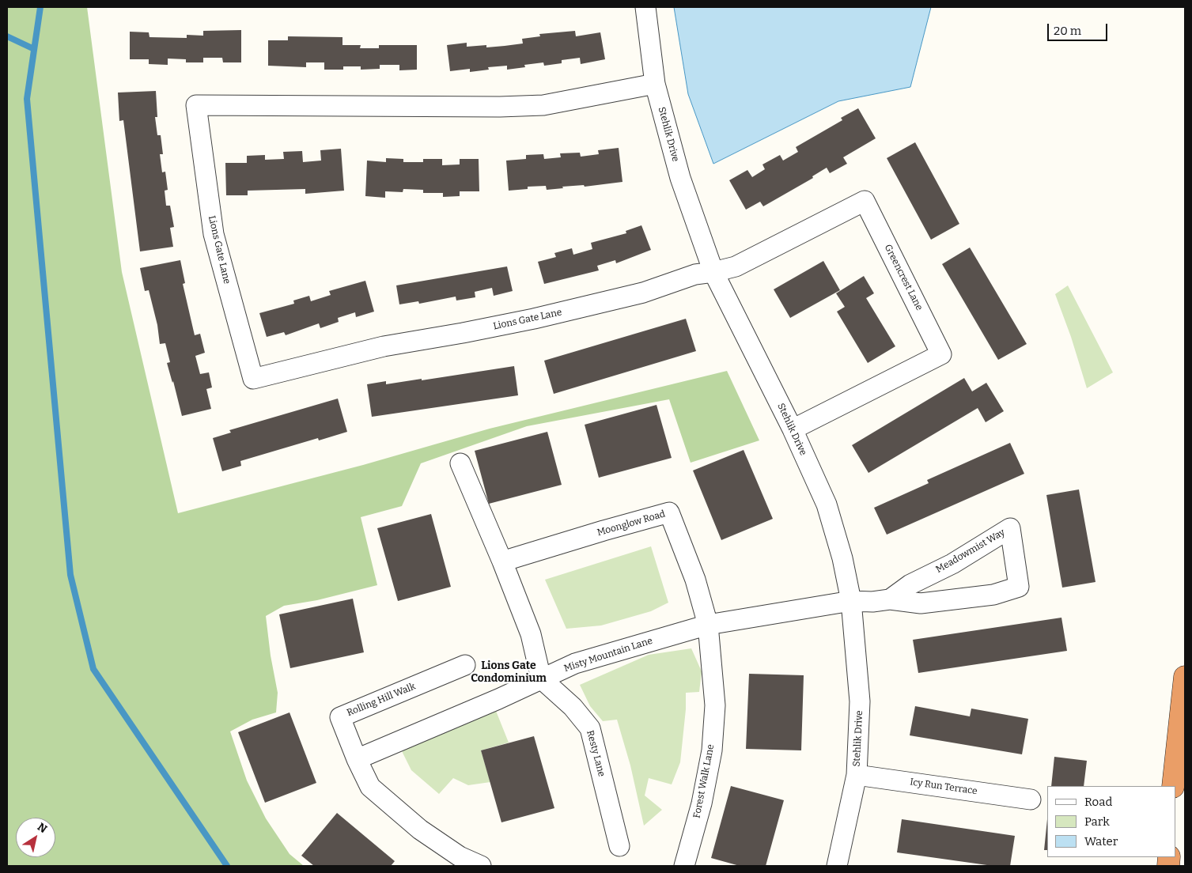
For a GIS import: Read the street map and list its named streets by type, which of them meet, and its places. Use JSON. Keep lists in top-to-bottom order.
{
  "streets": {
    "street": [
      "Stehlik Drive",
      "Lions Gate Lane",
      "Greencrest Lane",
      "Moonglow Road",
      "Meadowmist Way",
      "Misty Mountain Lane",
      "Rolling Hill Walk",
      "Resty Lane",
      "Forest Walk Lane",
      "Icy Run Terrace"
    ]
  },
  "crossings": [
    ["Stehlik Drive", "Lions Gate Lane"],
    ["Stehlik Drive", "Greencrest Lane"],
    ["Stehlik Drive", "Meadowmist Way"],
    ["Stehlik Drive", "Misty Mountain Lane"],
    ["Stehlik Drive", "Icy Run Terrace"],
    ["Lions Gate Lane", "Greencrest Lane"],
    ["Moonglow Road", "Misty Mountain Lane"],
    ["Moonglow Road", "Forest Walk Lane"],
    ["Meadowmist Way", "Misty Mountain Lane"],
    ["Misty Mountain Lane", "Rolling Hill Walk"],
    ["Misty Mountain Lane", "Resty Lane"],
    ["Misty Mountain Lane", "Forest Walk Lane"]
  ],
  "districts": ["Lions Gate Condominium"],
  "legend": ["Road", "Park", "Water"],
  "scale_bar": "20 m",
  "north": "top right"
}
